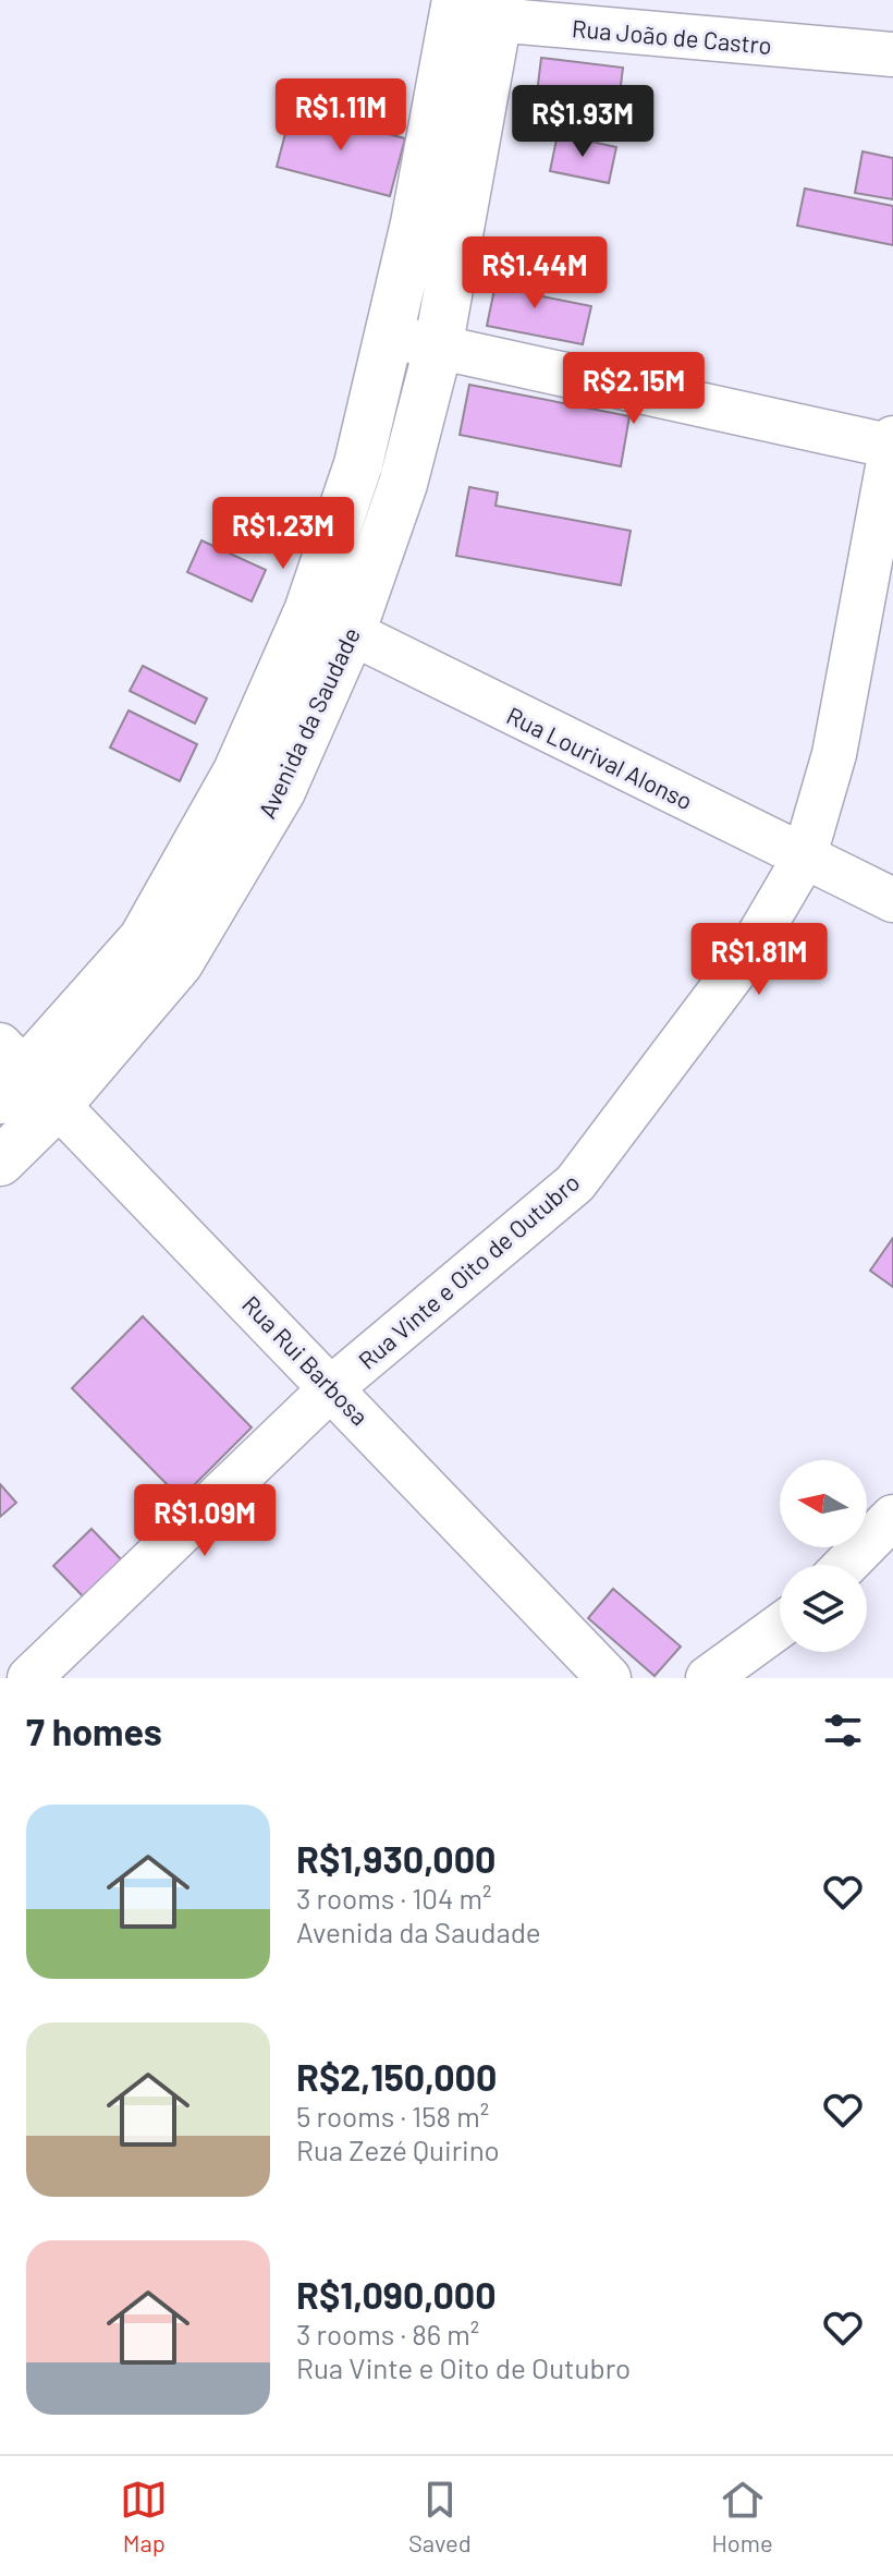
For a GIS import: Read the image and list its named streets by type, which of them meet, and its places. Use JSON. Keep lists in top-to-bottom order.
{
  "streets": {
    "main road": ["Avenida da Saudade"],
    "street": [
      "Rua João de Castro",
      "Rua Lourival Alonso",
      "Rua Vinte e Oito de Outubro",
      "Rua Rui Barbosa"
    ]
  },
  "crossings": [
    ["Rua João de Castro", "Avenida da Saudade"],
    ["Avenida da Saudade", "Rua Lourival Alonso"],
    ["Avenida da Saudade", "Rua Rui Barbosa"],
    ["Rua Lourival Alonso", "Rua Vinte e Oito de Outubro"],
    ["Rua Vinte e Oito de Outubro", "Rua Rui Barbosa"]
  ],
  "north": "left",
  "page": {
    "price": [
      "R$1.11M",
      "R$1.93M",
      "R$1.44M",
      "R$2.15M",
      "R$1.23M",
      "R$1.81M",
      "R$1.09M"
    ],
    "heading": "7 homes",
    "list": [
      {
        "name": "R$1,930,000",
        "note": "3 rooms · 104 m² · Avenida da Saudade"
      },
      {
        "name": "R$2,150,000",
        "note": "5 rooms · 158 m² · Rua Zezé Quirino"
      },
      {
        "name": "R$1,090,000",
        "note": "3 rooms · 86 m² · Rua Vinte e Oito de Outubro"
      }
    ],
    "tabs": ["Map", "Saved", "Home"]
  }
}
